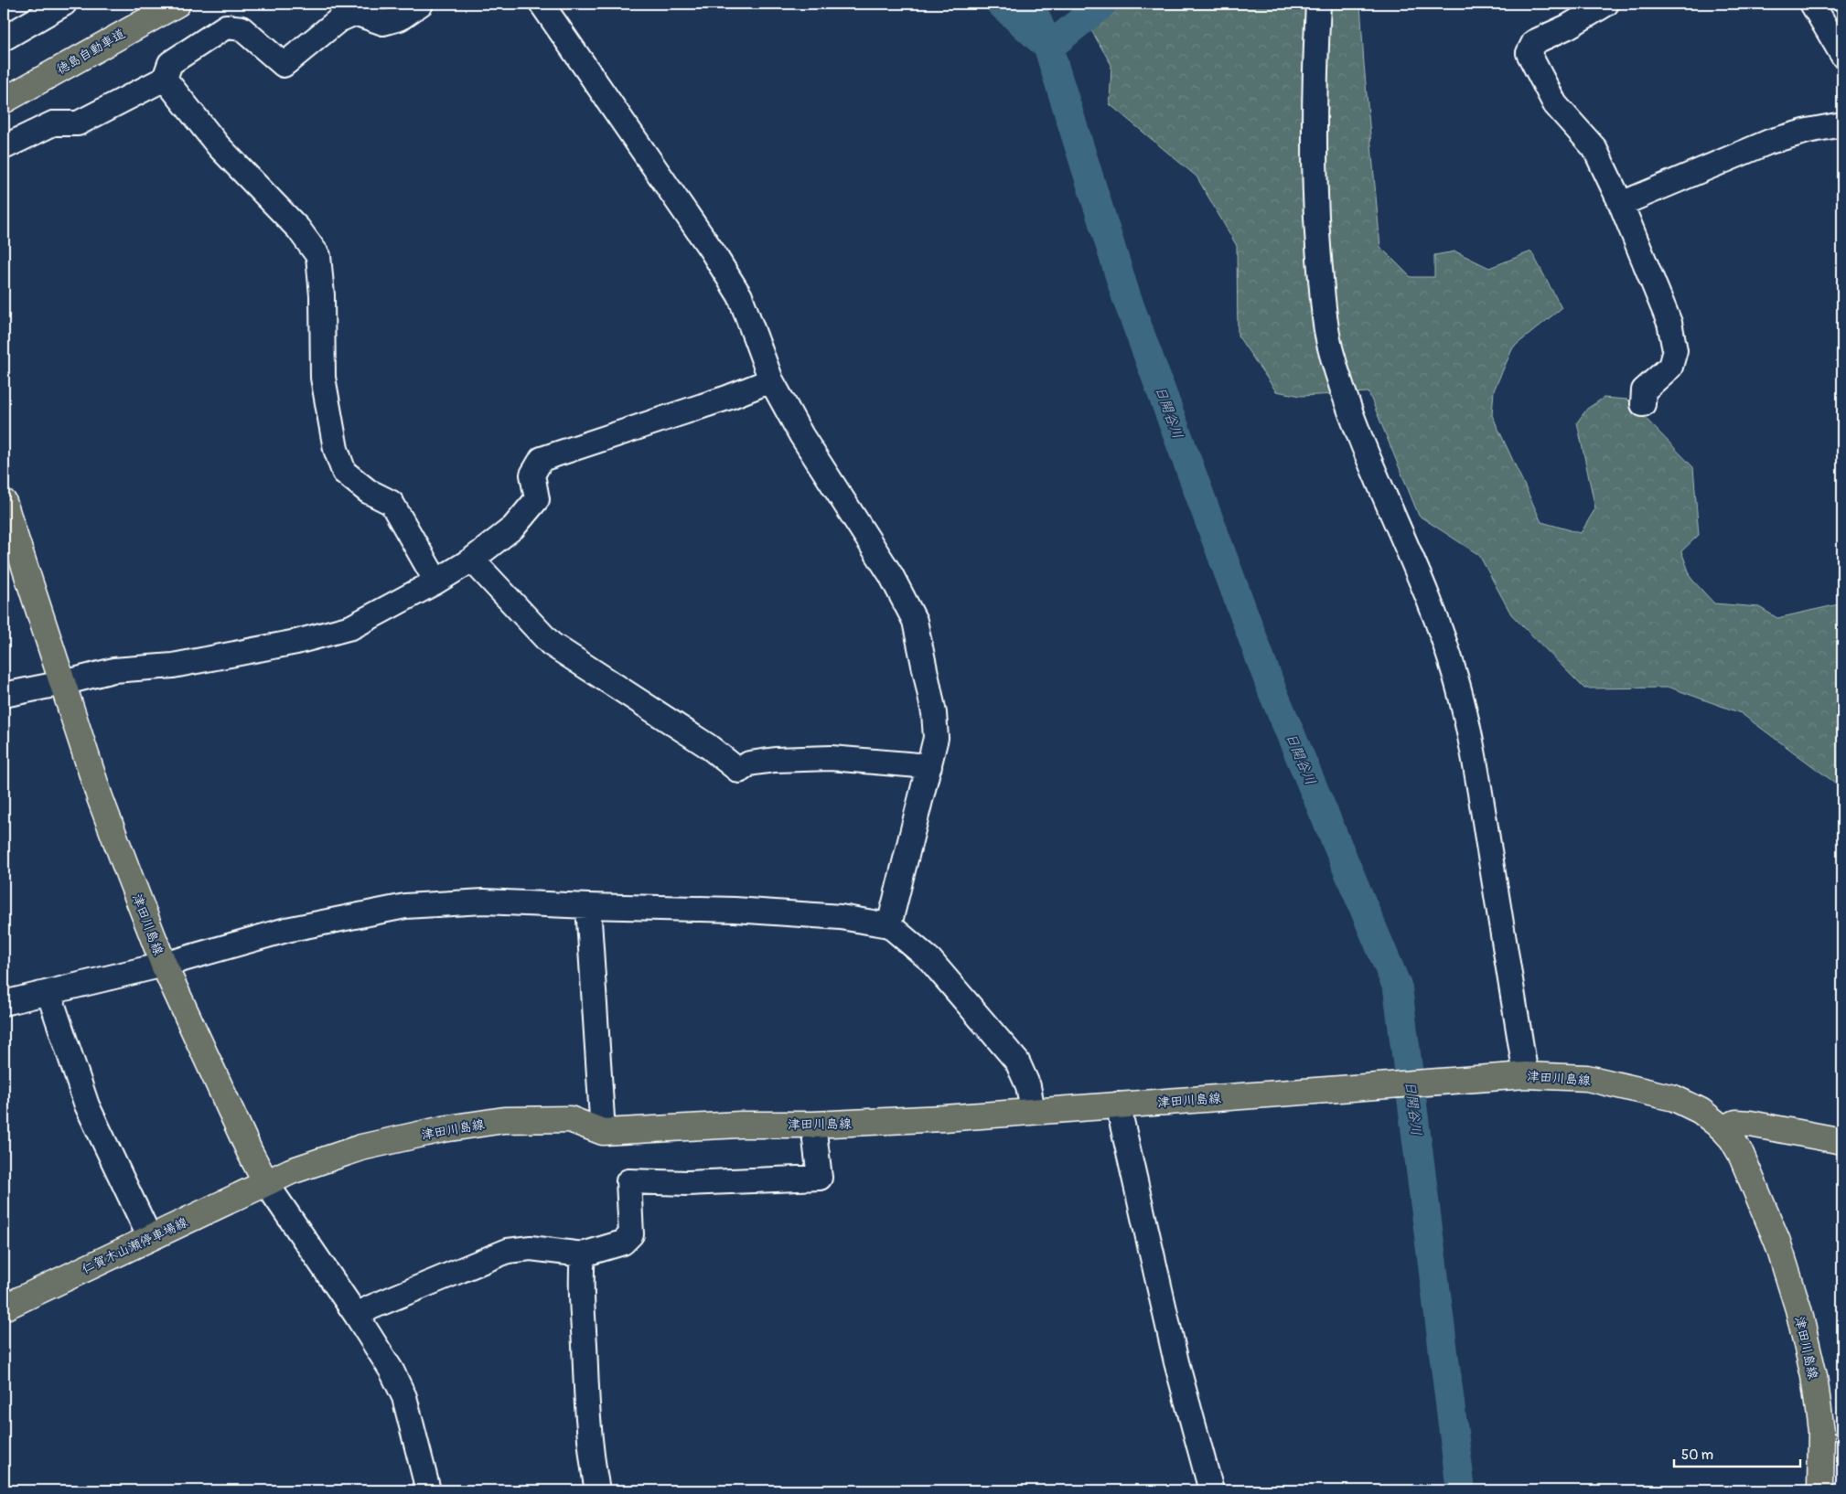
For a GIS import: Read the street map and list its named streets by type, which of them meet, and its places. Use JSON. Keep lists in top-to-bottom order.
{
  "streets": {
    "main road": ["徳島自動車道", "津田川島線", "仁賀木山瀬停車場線"]
  },
  "crossings": [
    ["津田川島線", "仁賀木山瀬停車場線"]
  ],
  "water": ["日開谷川"],
  "scale_bar": "50 m"
}
